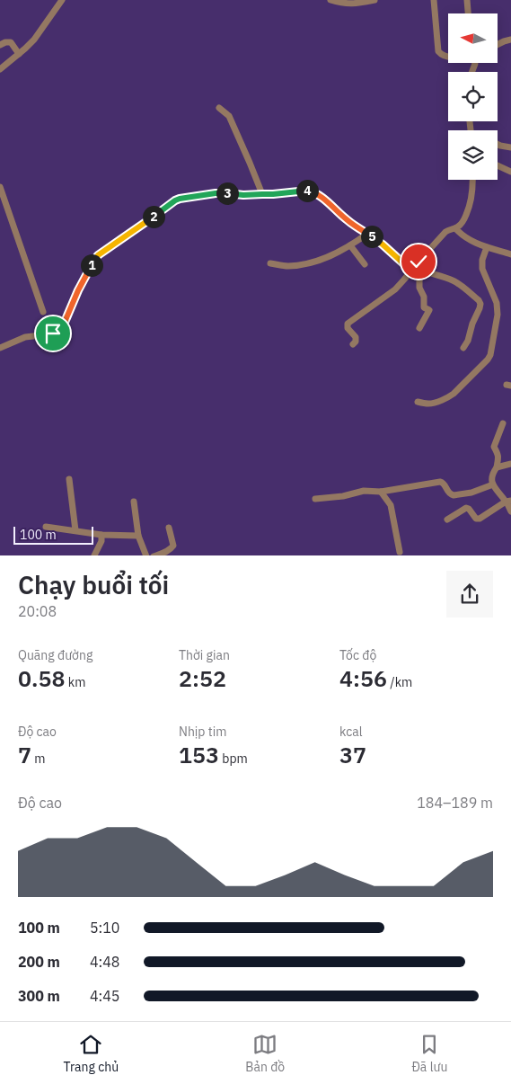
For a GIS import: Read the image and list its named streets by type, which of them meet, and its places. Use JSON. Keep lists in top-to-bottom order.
{
  "scale_bar": "100 m",
  "north": "left",
  "page": {
    "pins": [
      "4",
      "3",
      "2",
      "5",
      "1"
    ],
    "scale": "100 m",
    "heading": ["Chạy buổi tối", "20:08"],
    "stats": [
      ["Quãng đường", "0.58 km"],
      ["Thời gian", "2:52"],
      ["Tốc độ", "4:56 /km"],
      ["Độ cao", "7 m"],
      ["Nhịp tim", "153 bpm"],
      ["kcal", "37"]
    ],
    "chart": ["Độ cao", "184–189 m"],
    "list": [
      {
        "name": "100 m",
        "note": "5:10"
      },
      {
        "name": "200 m",
        "note": "4:48"
      },
      {
        "name": "300 m",
        "note": "4:45"
      }
    ],
    "tabs": ["Trang chủ", "Bản đồ", "Đã lưu"]
  }
}
